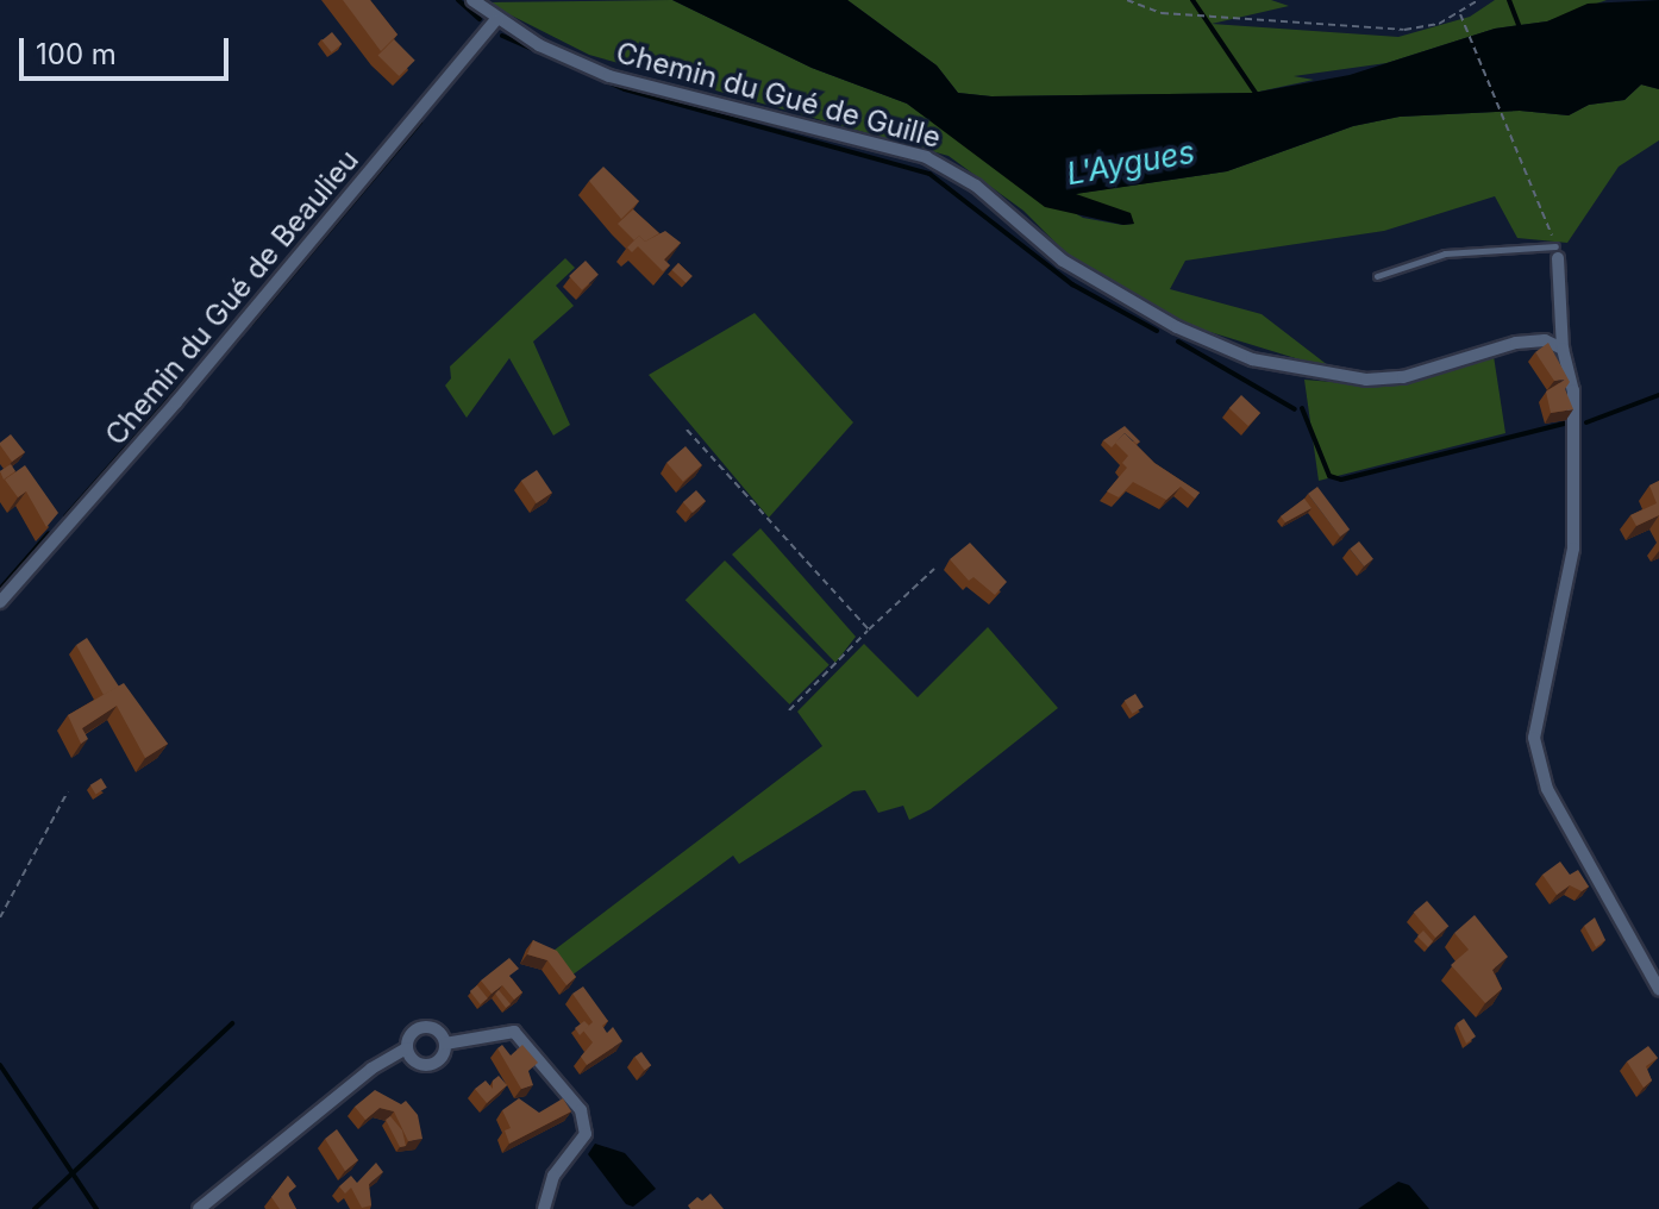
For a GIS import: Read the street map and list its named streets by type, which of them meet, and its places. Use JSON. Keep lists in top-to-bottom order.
{
  "streets": {
    "street": ["Chemin du Gué de Guille", "Chemin du Gué de Beaulieu"]
  },
  "crossings": [
    ["Chemin du Gué de Guille", "Chemin du Gué de Beaulieu"]
  ],
  "water": ["L'Aygues"],
  "scale_bar": "100 m"
}
